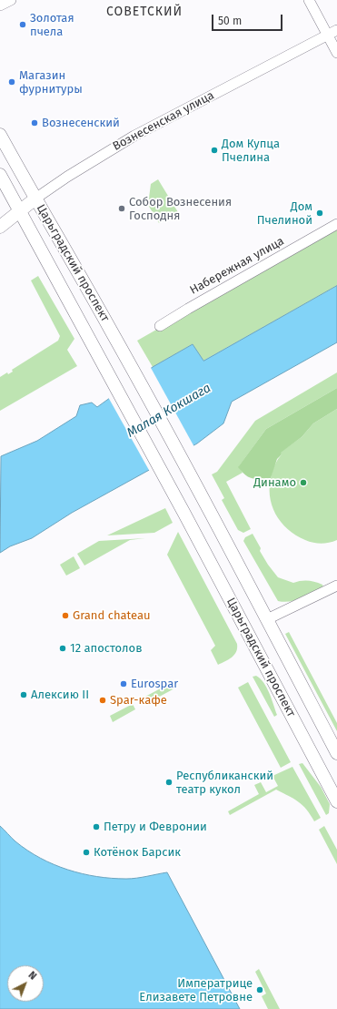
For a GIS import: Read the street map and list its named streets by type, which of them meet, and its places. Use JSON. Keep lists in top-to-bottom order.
{
  "streets": {
    "main road": ["Вознесенская улица", "Царьградский проспект"],
    "street": ["Набережная улица"]
  },
  "crossings": [
    ["Вознесенская улица", "Царьградский проспект"]
  ],
  "districts": ["СОВЕТСКИЙ"],
  "water": ["Малая Кокшага"],
  "places": [
    "Золотая пчела",
    "Магазин фурнитуры",
    "Вознесенский",
    "Дом Купца Пчелина",
    "Собор Вознесения Господня",
    "Дом Пчелиной",
    "Динамо",
    "Grand chateau",
    "12 апостолов",
    "Eurospar",
    "Алексию II",
    "Spar-кафе",
    "Республиканский театр кукол",
    "Петру и Февронии",
    "Котёнок Барсик",
    "Императрице Елизавете Петровне"
  ],
  "scale_bar": "50 m",
  "north": "top right"
}
